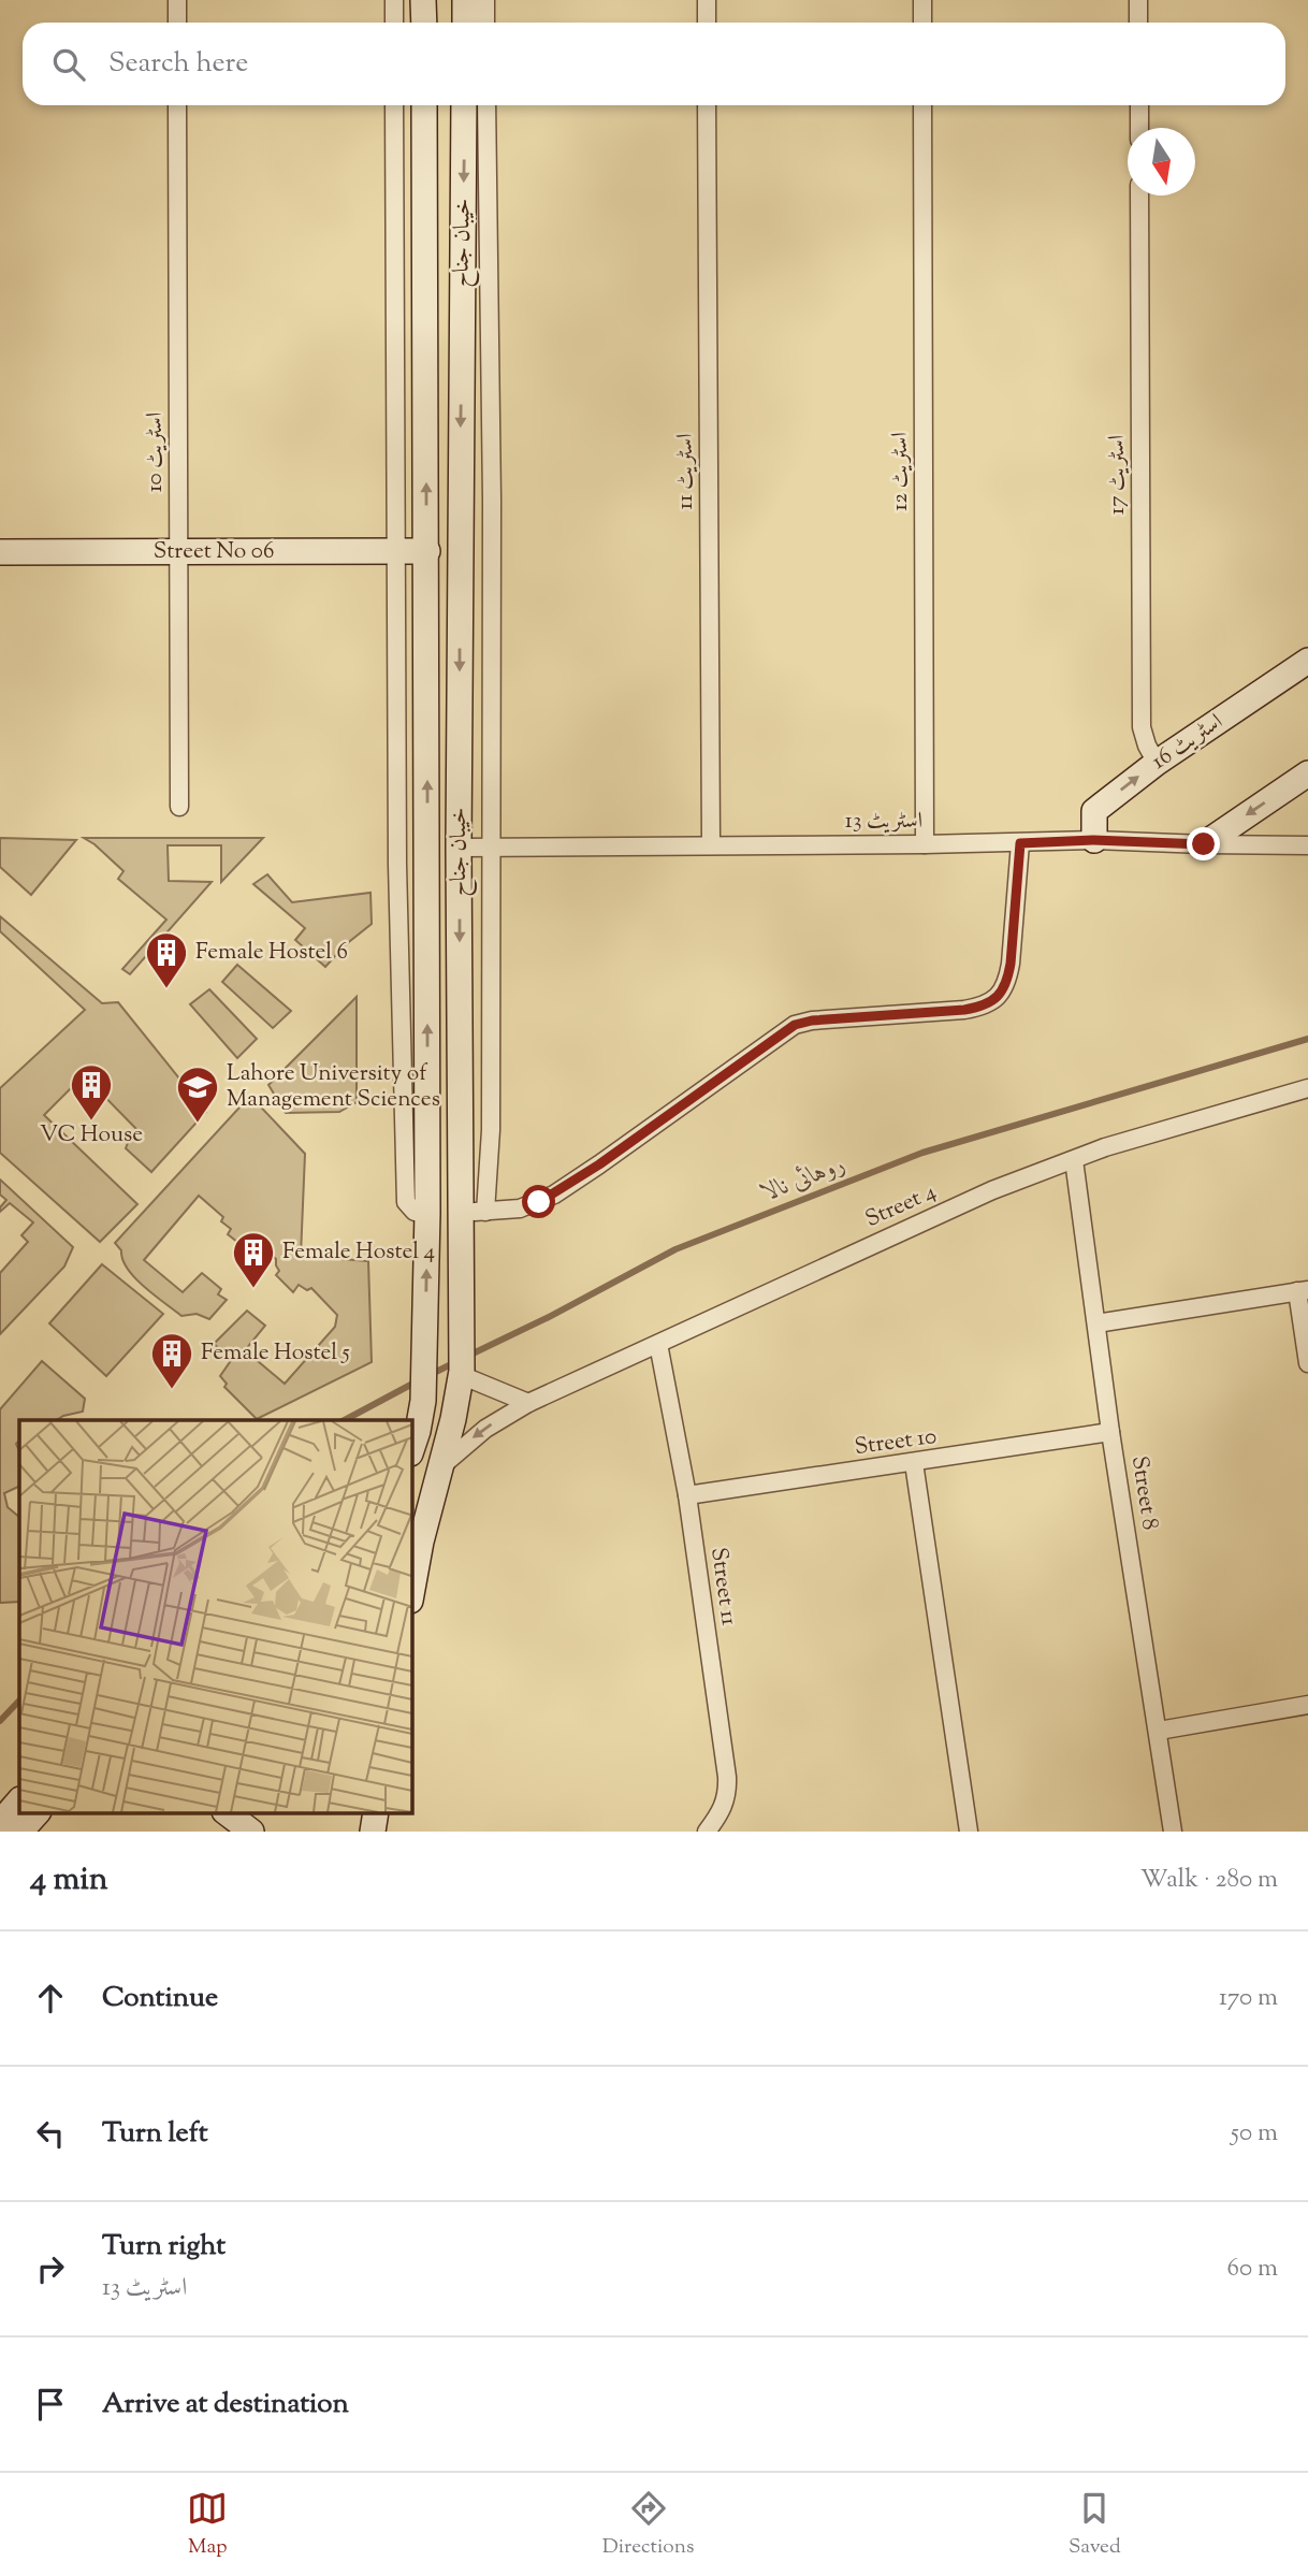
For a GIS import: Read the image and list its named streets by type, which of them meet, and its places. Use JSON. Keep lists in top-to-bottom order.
{
  "streets": {
    "main road": ["خیبان جناح", "Street No 06", "اسٹریٹ 16"],
    "street": [
      "اسٹریٹ 10",
      "اسٹریٹ 11",
      "اسٹریٹ 12",
      "اسٹریٹ 17",
      "اسٹریٹ 13",
      "Street 4",
      "Street 10",
      "Street 8",
      "Street 11"
    ]
  },
  "crossings": [
    ["خیبان جناح", "Street No 06"],
    ["خیبان جناح", "اسٹریٹ 13"],
    ["خیبان جناح", "Street 4"],
    ["اسٹریٹ 10", "Street No 06"],
    ["اسٹریٹ 11", "اسٹریٹ 13"],
    ["اسٹریٹ 12", "اسٹریٹ 13"],
    ["اسٹریٹ 17", "اسٹریٹ 16"],
    ["اسٹریٹ 16", "اسٹریٹ 13"],
    ["Street 4", "Street 8"],
    ["Street 4", "Street 11"],
    ["Street 10", "Street 8"],
    ["Street 10", "Street 11"]
  ],
  "water": ["روہائی نالا"],
  "places": {
    "building": [
      "Female Hostel 6",
      "VC House",
      "Female Hostel 4",
      "Female Hostel 5"
    ],
    "school or university": ["Lahore University of Management Sciences"]
  },
  "north": "bottom",
  "page": {
    "search": "Search here",
    "heading": ["4 min", "Walk · 280 m"],
    "list": [
      ["Continue", "170 m"],
      ["Turn left", "50 m"],
      ["Turn right", "اسٹریٹ 13", "60 m"],
      "Arrive at destination"
    ],
    "nav": ["Map", "Directions", "Saved"]
  }
}
